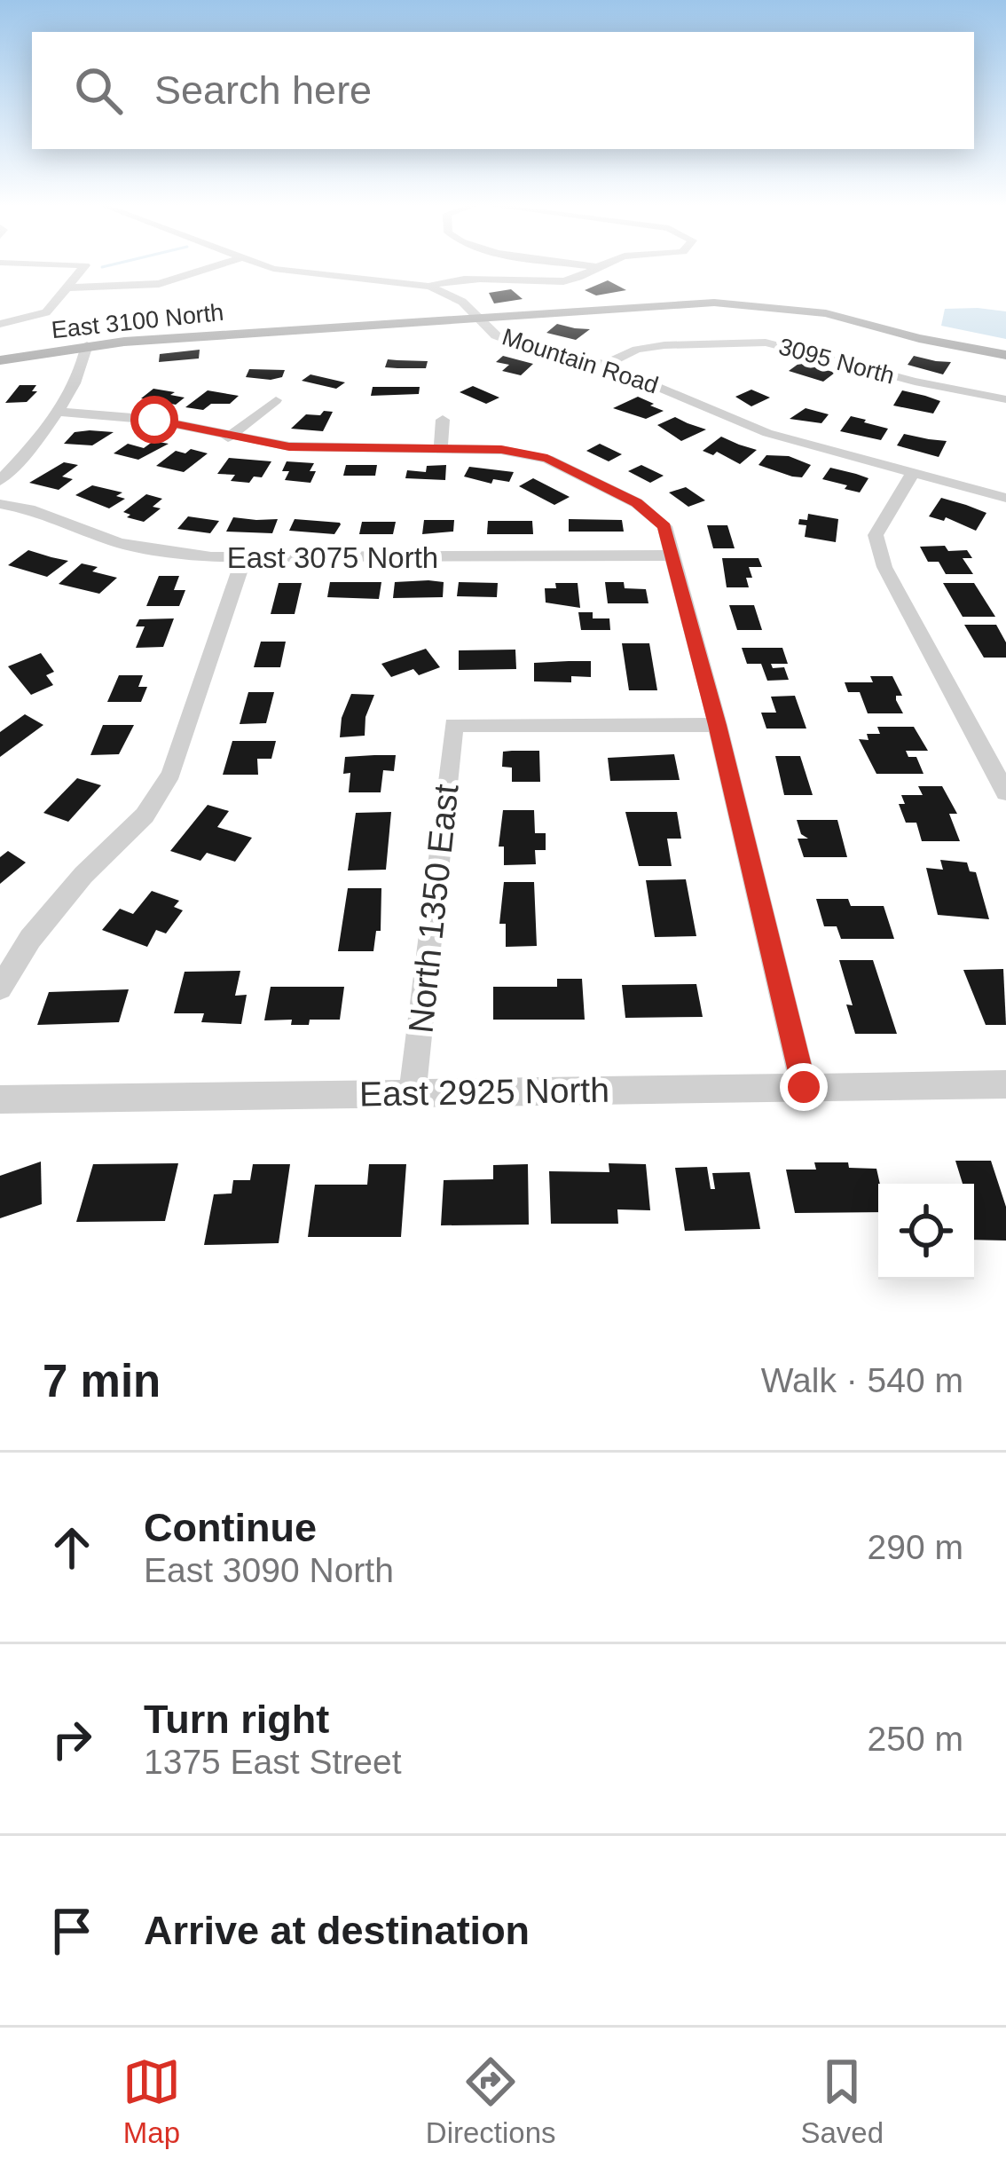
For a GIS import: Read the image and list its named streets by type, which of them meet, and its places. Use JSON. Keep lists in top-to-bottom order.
{
  "streets": {
    "main road": ["East 3100 North"],
    "street": [
      "Mountain Road",
      "3095 North",
      "East 3075 North",
      "North 1350 East",
      "East 2925 North"
    ]
  },
  "crossings": [
    ["East 3100 North", "Mountain Road"],
    ["Mountain Road", "3095 North"],
    ["North 1350 East", "East 2925 North"]
  ],
  "page": {
    "search": "Search here",
    "heading": ["7 min", "Walk · 540 m"],
    "list": [
      ["Continue", "East 3090 North", "290 m"],
      ["Turn right", "1375 East Street", "250 m"],
      "Arrive at destination"
    ],
    "nav": ["Map", "Directions", "Saved"]
  }
}
